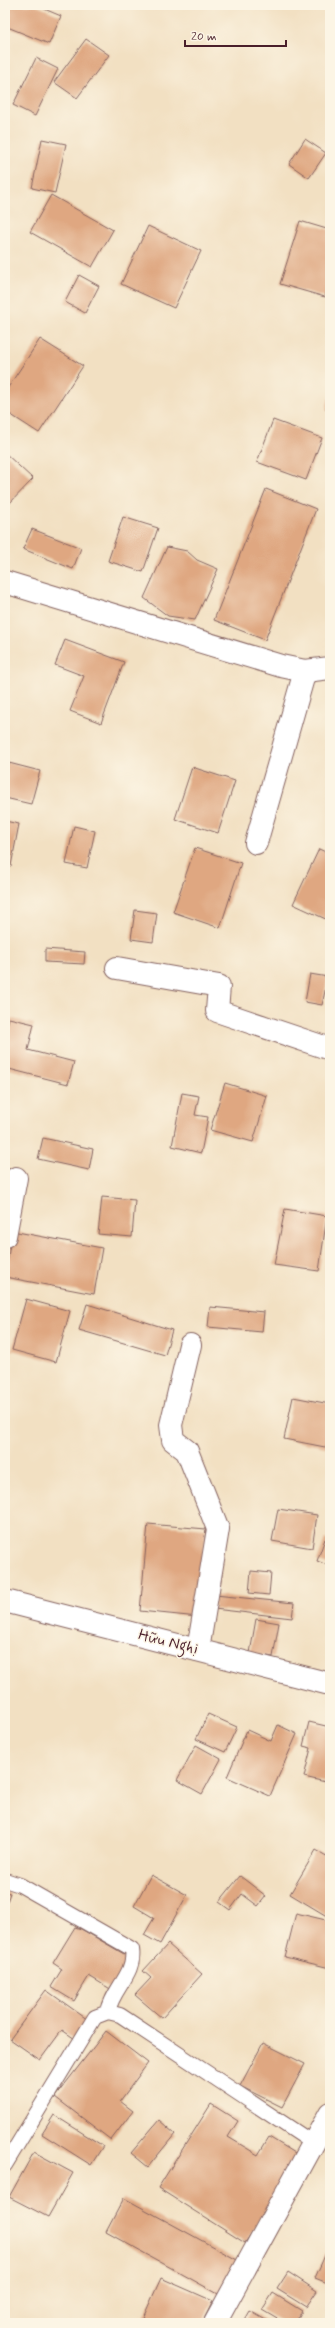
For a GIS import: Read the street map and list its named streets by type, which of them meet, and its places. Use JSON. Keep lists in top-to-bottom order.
{
  "streets": {
    "street": ["Hữu Nghị"]
  },
  "scale_bar": "20 m"
}
